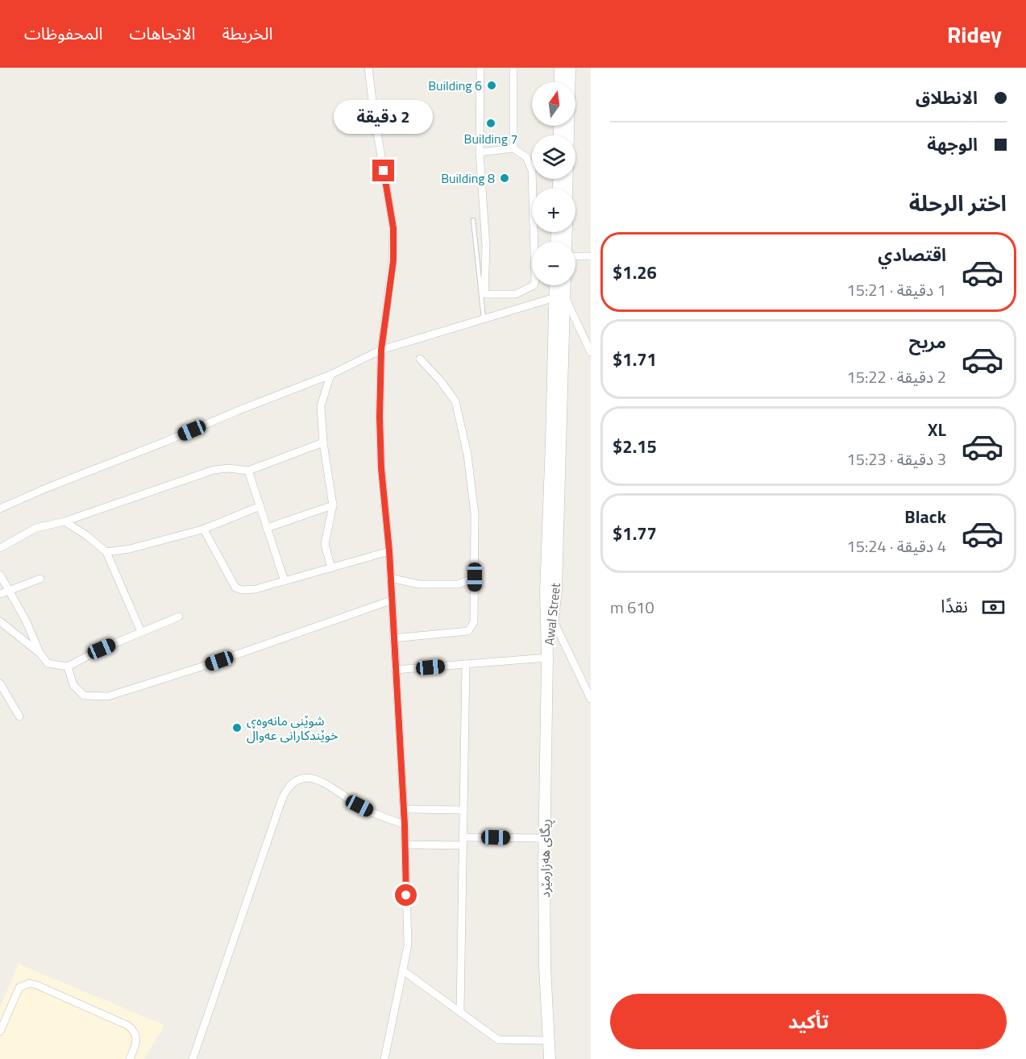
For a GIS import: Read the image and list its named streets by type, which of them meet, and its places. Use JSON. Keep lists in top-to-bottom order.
{
  "streets": {
    "main road": ["Awal Street", "ڕیگای هەزارمێرد"]
  },
  "crossings": [
    ["Awal Street", "ڕیگای هەزارمێرد"]
  ],
  "places": [
    "Building 6",
    "Building 7",
    "Building 8",
    "شوێنی مانەوەی خوێندکارانی عەواڵ"
  ],
  "north": "top",
  "page": {
    "header": "Ridey",
    "nav": ["الخريطة", "الاتجاهات", "المحفوظات"],
    "banner": ["الانطلاق", "الوجهة"],
    "map_buttons": ["+", "−"],
    "bubble": "2 دقيقة",
    "heading": "اختر الرحلة",
    "list": [
      {
        "name": "اقتصادي",
        "note": "1 دقيقة · 15:21",
        "value": "$1.26"
      },
      {
        "name": "مريح",
        "note": "2 دقيقة · 15:22",
        "value": "$1.71"
      },
      {
        "name": "XL",
        "note": "3 دقيقة · 15:23",
        "value": "$2.15"
      },
      {
        "name": "Black",
        "note": "4 دقيقة · 15:24",
        "value": "$1.77"
      }
    ],
    "pay": ["نقدًا", "610 m"],
    "buttons": "تأكيد"
  }
}
